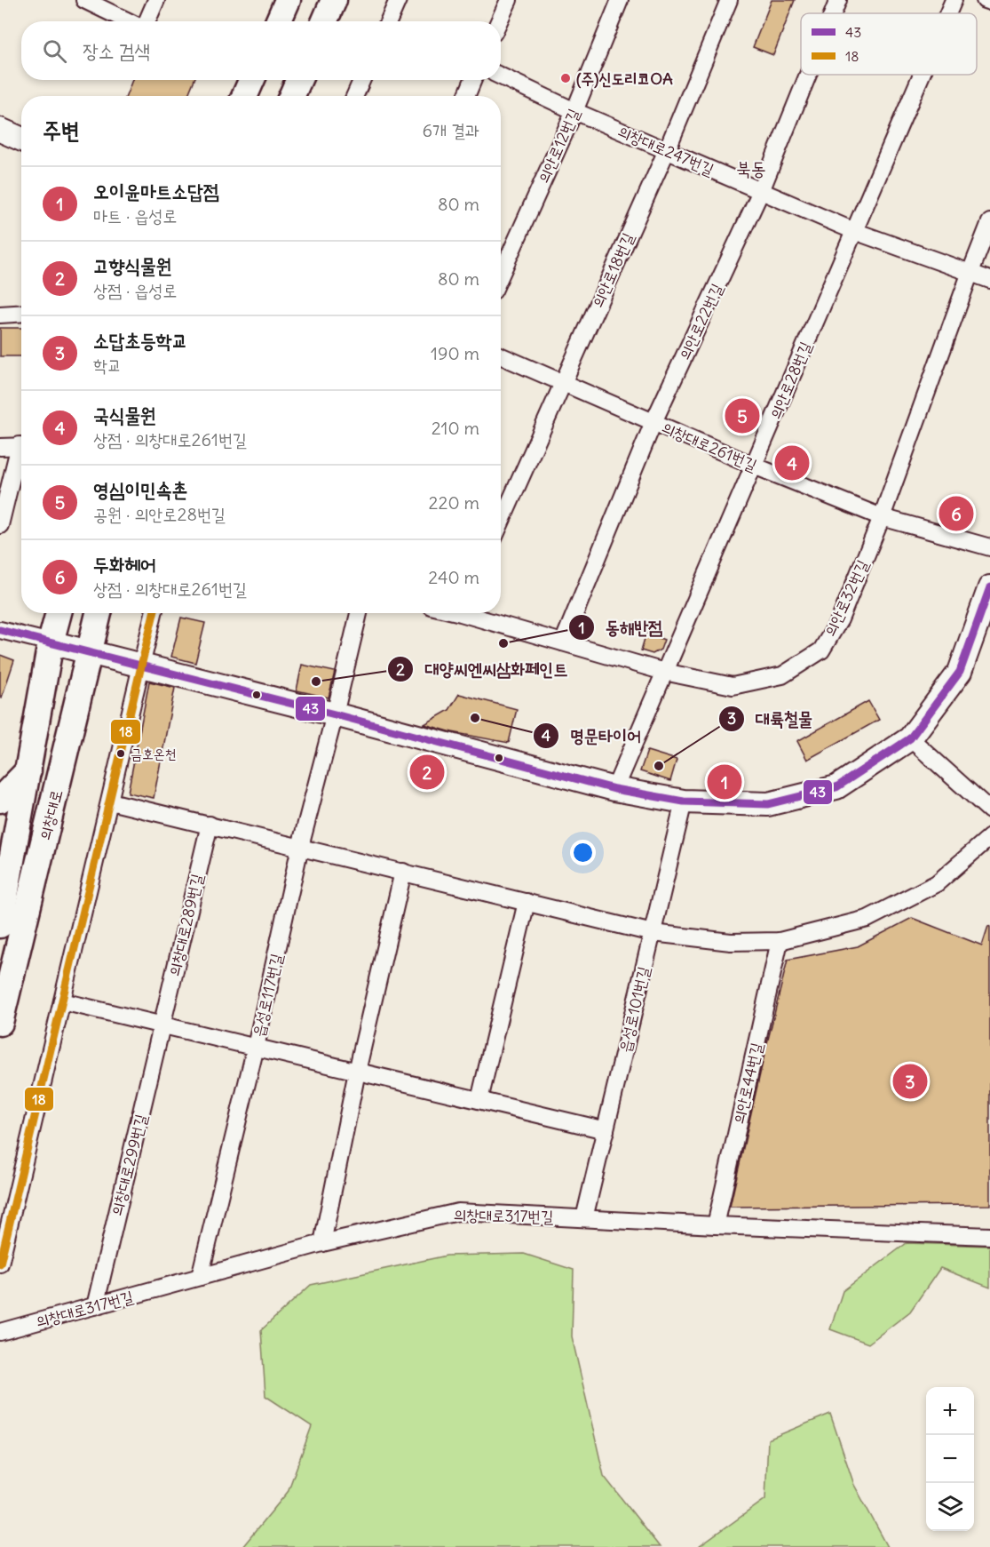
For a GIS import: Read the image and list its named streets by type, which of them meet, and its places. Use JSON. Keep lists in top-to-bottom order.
{
  "streets": {
    "main road": ["의창대로"],
    "street": [
      "의안로12번길",
      "의창대로247번길",
      "의안로18번길",
      "의안로22번길",
      "의안로28번길",
      "의창대로261번길",
      "의안로32번길",
      "의창대로289번길",
      "읍성로117번길",
      "읍성로101번길",
      "의안로44번길",
      "의창대로299번길",
      "의창대로317번길"
    ]
  },
  "crossings": [
    ["의안로12번길", "의창대로247번길"],
    ["의창대로247번길", "의안로18번길"],
    ["의창대로247번길", "의안로22번길"],
    ["의창대로247번길", "의안로28번길"],
    ["의창대로247번길", "의안로32번길"],
    ["의안로18번길", "의창대로261번길"],
    ["의안로22번길", "의창대로261번길"],
    ["의안로22번길", "의안로32번길"],
    ["의안로28번길", "의창대로261번길"],
    ["의안로28번길", "의안로32번길"],
    ["의창대로261번길", "의안로32번길"],
    ["의창대로289번길", "의창대로299번길"],
    ["읍성로117번길", "의창대로317번길"],
    ["읍성로101번길", "의창대로317번길"],
    ["의안로44번길", "의창대로317번길"],
    ["의창대로299번길", "의창대로317번길"]
  ],
  "districts": ["북동"],
  "places": [
    "(주)신도리코OA",
    "동해반점",
    "대양씨엔씨삼화페인트",
    "명문타이어",
    "금호온천",
    "대륙철물"
  ],
  "lines": ["transit line 43", "transit line 18"],
  "legend": ["43", "18"],
  "page": {
    "search": "장소 검색",
    "heading": ["주변", "6개 결과"],
    "list": [
      {
        "mark": "1",
        "name": "오이윤마트소답점",
        "note": "마트 · 읍성로",
        "value": "80 m"
      },
      {
        "mark": "2",
        "name": "고향식물원",
        "note": "상점 · 읍성로",
        "value": "80 m"
      },
      {
        "mark": "3",
        "name": "소답초등학교",
        "note": "학교",
        "value": "190 m"
      },
      {
        "mark": "4",
        "name": "국식물원",
        "note": "상점 · 의창대로261번길",
        "value": "210 m"
      },
      {
        "mark": "5",
        "name": "영심이민속촌",
        "note": "공원 · 의안로28번길",
        "value": "220 m"
      },
      {
        "mark": "6",
        "name": "두화헤어",
        "note": "상점 · 의창대로261번길",
        "value": "240 m"
      }
    ],
    "pins": [
      "5",
      "4",
      "6",
      "2",
      "1",
      "3"
    ],
    "map_buttons": ["+", "−"]
  }
}
